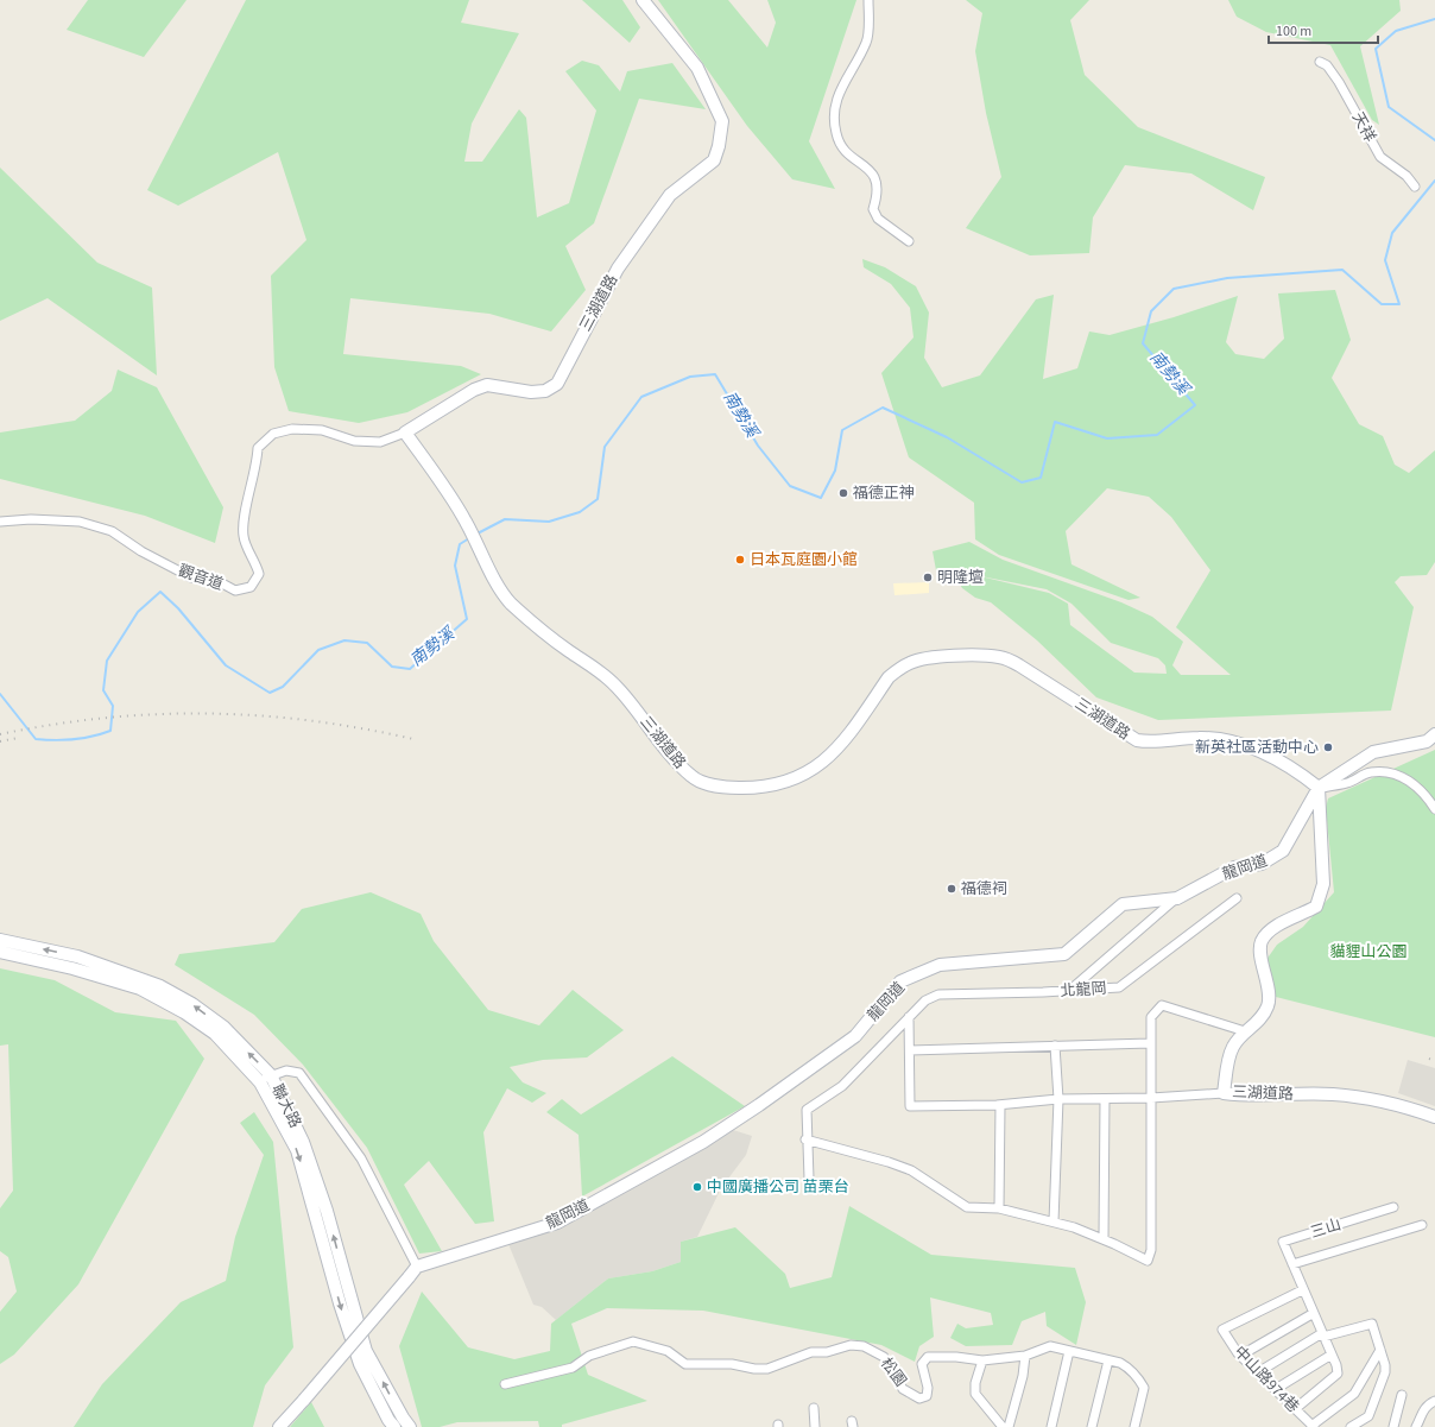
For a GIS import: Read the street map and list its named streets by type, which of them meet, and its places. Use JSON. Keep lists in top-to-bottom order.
{
  "streets": {
    "street": [
      "天祥",
      "三湖道路",
      "觀音道",
      "龍岡道",
      "北龍岡",
      "聯大路",
      "三山",
      "松園",
      "中山路974巷"
    ]
  },
  "crossings": [
    ["三湖道路", "觀音道"],
    ["三湖道路", "龍岡道"],
    ["三山", "中山路974巷"]
  ],
  "water": ["南勢溪"],
  "parks": ["貓貍山公園"],
  "places": [
    "福德正神",
    "日本瓦庭園小館",
    "明隆壇",
    "新英社區活動中心",
    "福德祠",
    "中國廣播公司 苗栗台"
  ],
  "scale_bar": "100 m"
}
